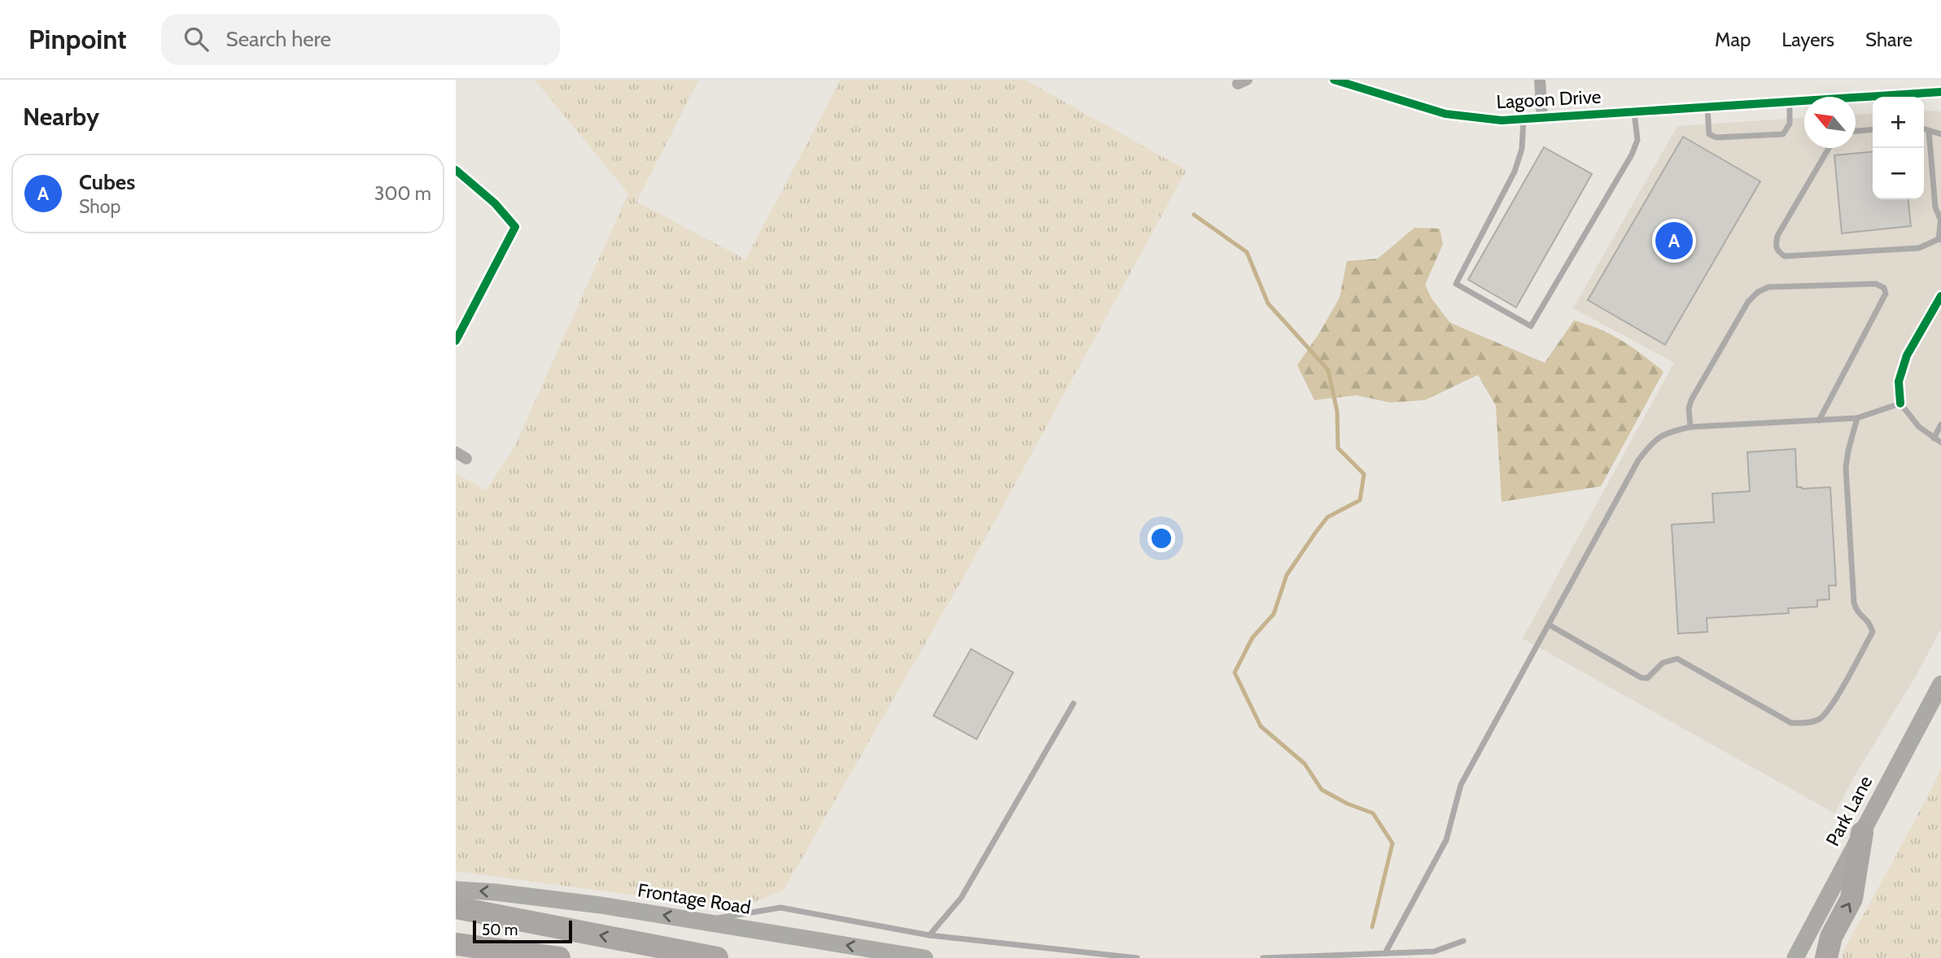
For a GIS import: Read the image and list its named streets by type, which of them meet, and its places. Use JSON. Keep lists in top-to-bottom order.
{
  "streets": {
    "main road": ["Park Lane", "Frontage Road"],
    "street": ["Lagoon Drive"]
  },
  "one_way": ["Frontage Road"],
  "scale_bar": "50 m",
  "north": "top left",
  "page": {
    "header": "Pinpoint",
    "search": "Search here",
    "nav": ["Map", "Layers", "Share"],
    "heading": "Nearby",
    "map_buttons": ["+", "−"],
    "list": [
      {
        "mark": "A",
        "name": "Cubes",
        "note": "Shop",
        "value": "300 m"
      }
    ],
    "pins": "A",
    "scale": "50 m"
  }
}
